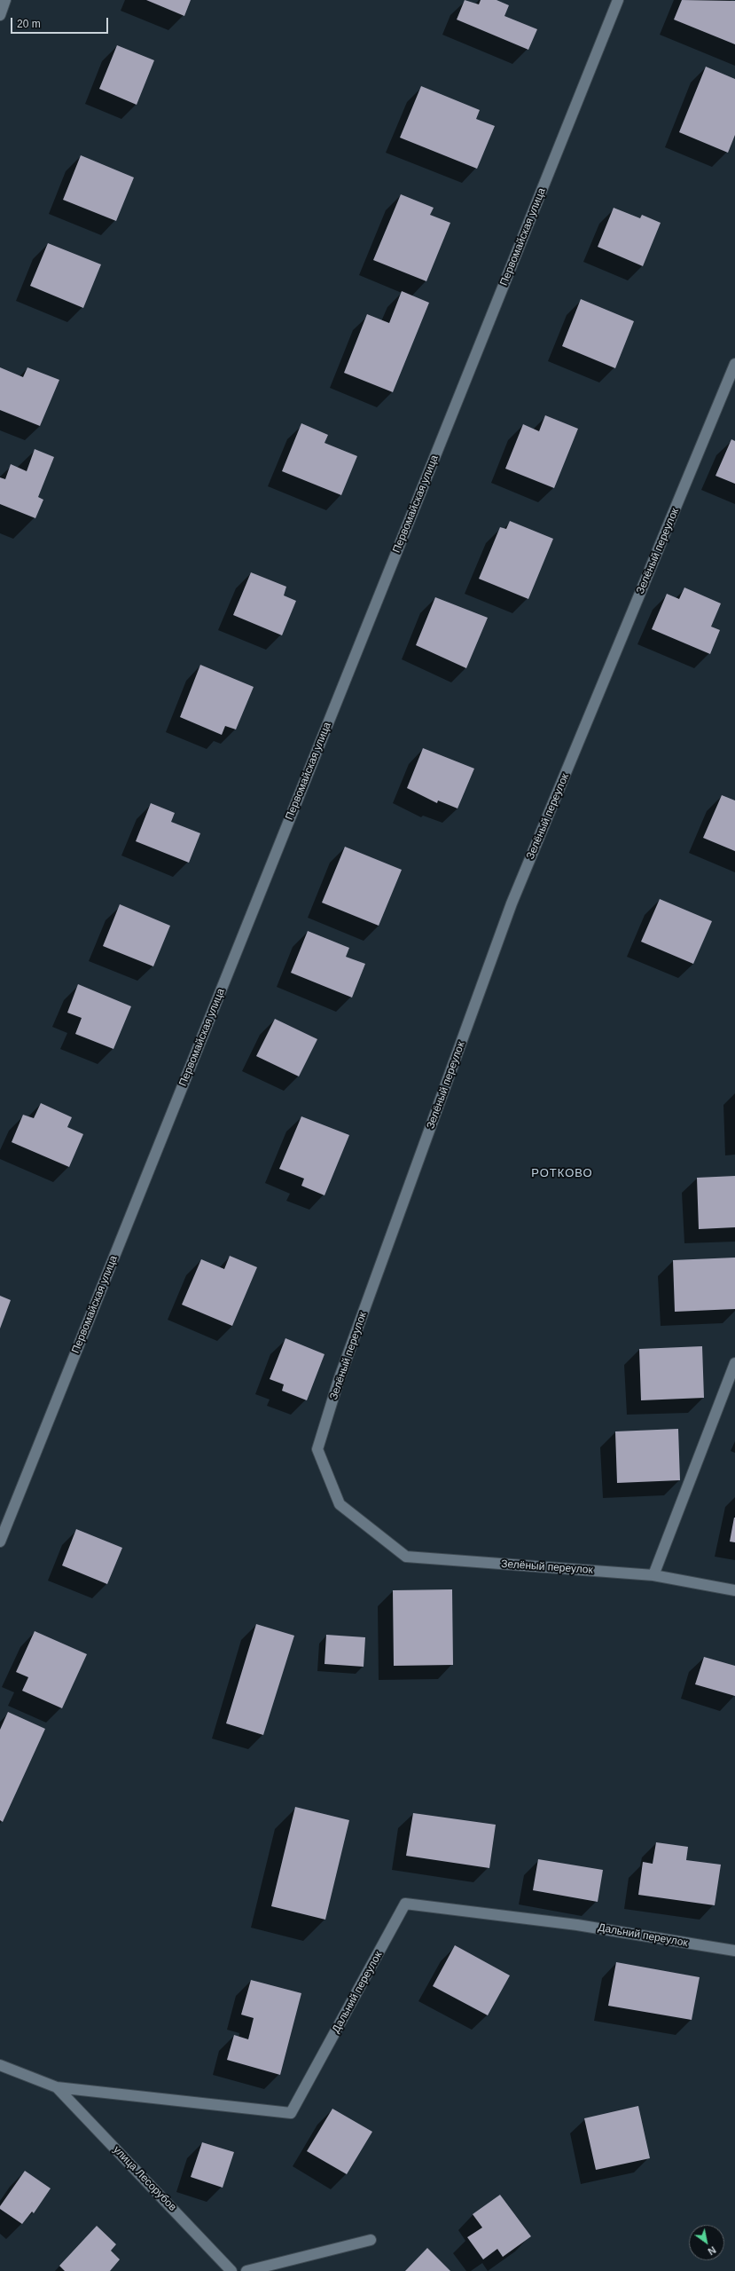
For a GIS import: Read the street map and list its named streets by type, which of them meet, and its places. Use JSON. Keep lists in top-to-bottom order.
{
  "streets": {
    "street": [
      "Первомайская улица",
      "Зелёный переулок",
      "Дальний переулок",
      "улица Лесорубов"
    ]
  },
  "crossings": [
    ["Дальний переулок", "улица Лесорубов"]
  ],
  "districts": ["РОТКОВО"],
  "scale_bar": "20 m",
  "north": "bottom right"
}
